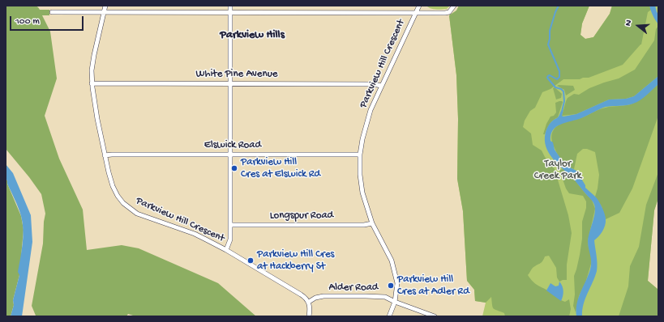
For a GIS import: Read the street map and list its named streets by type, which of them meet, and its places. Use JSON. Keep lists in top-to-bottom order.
{
  "streets": {
    "street": [
      "Parkview Hill Crescent",
      "White Pine Avenue",
      "Elswick Road",
      "Longspur Road",
      "Alder Road"
    ]
  },
  "crossings": [
    ["Parkview Hill Crescent", "White Pine Avenue"],
    ["Parkview Hill Crescent", "Elswick Road"],
    ["Parkview Hill Crescent", "Longspur Road"],
    ["Parkview Hill Crescent", "Alder Road"]
  ],
  "districts": ["Parkview Hills"],
  "parks": ["Taylor Creek Park"],
  "places": ["Parkview Hill Cres at Elswick Rd", "Parkview Hill Cres at Hackberry St", "Parkview Hill Cres at Adler Rd"],
  "scale_bar": "100 m",
  "north": "left"
}
